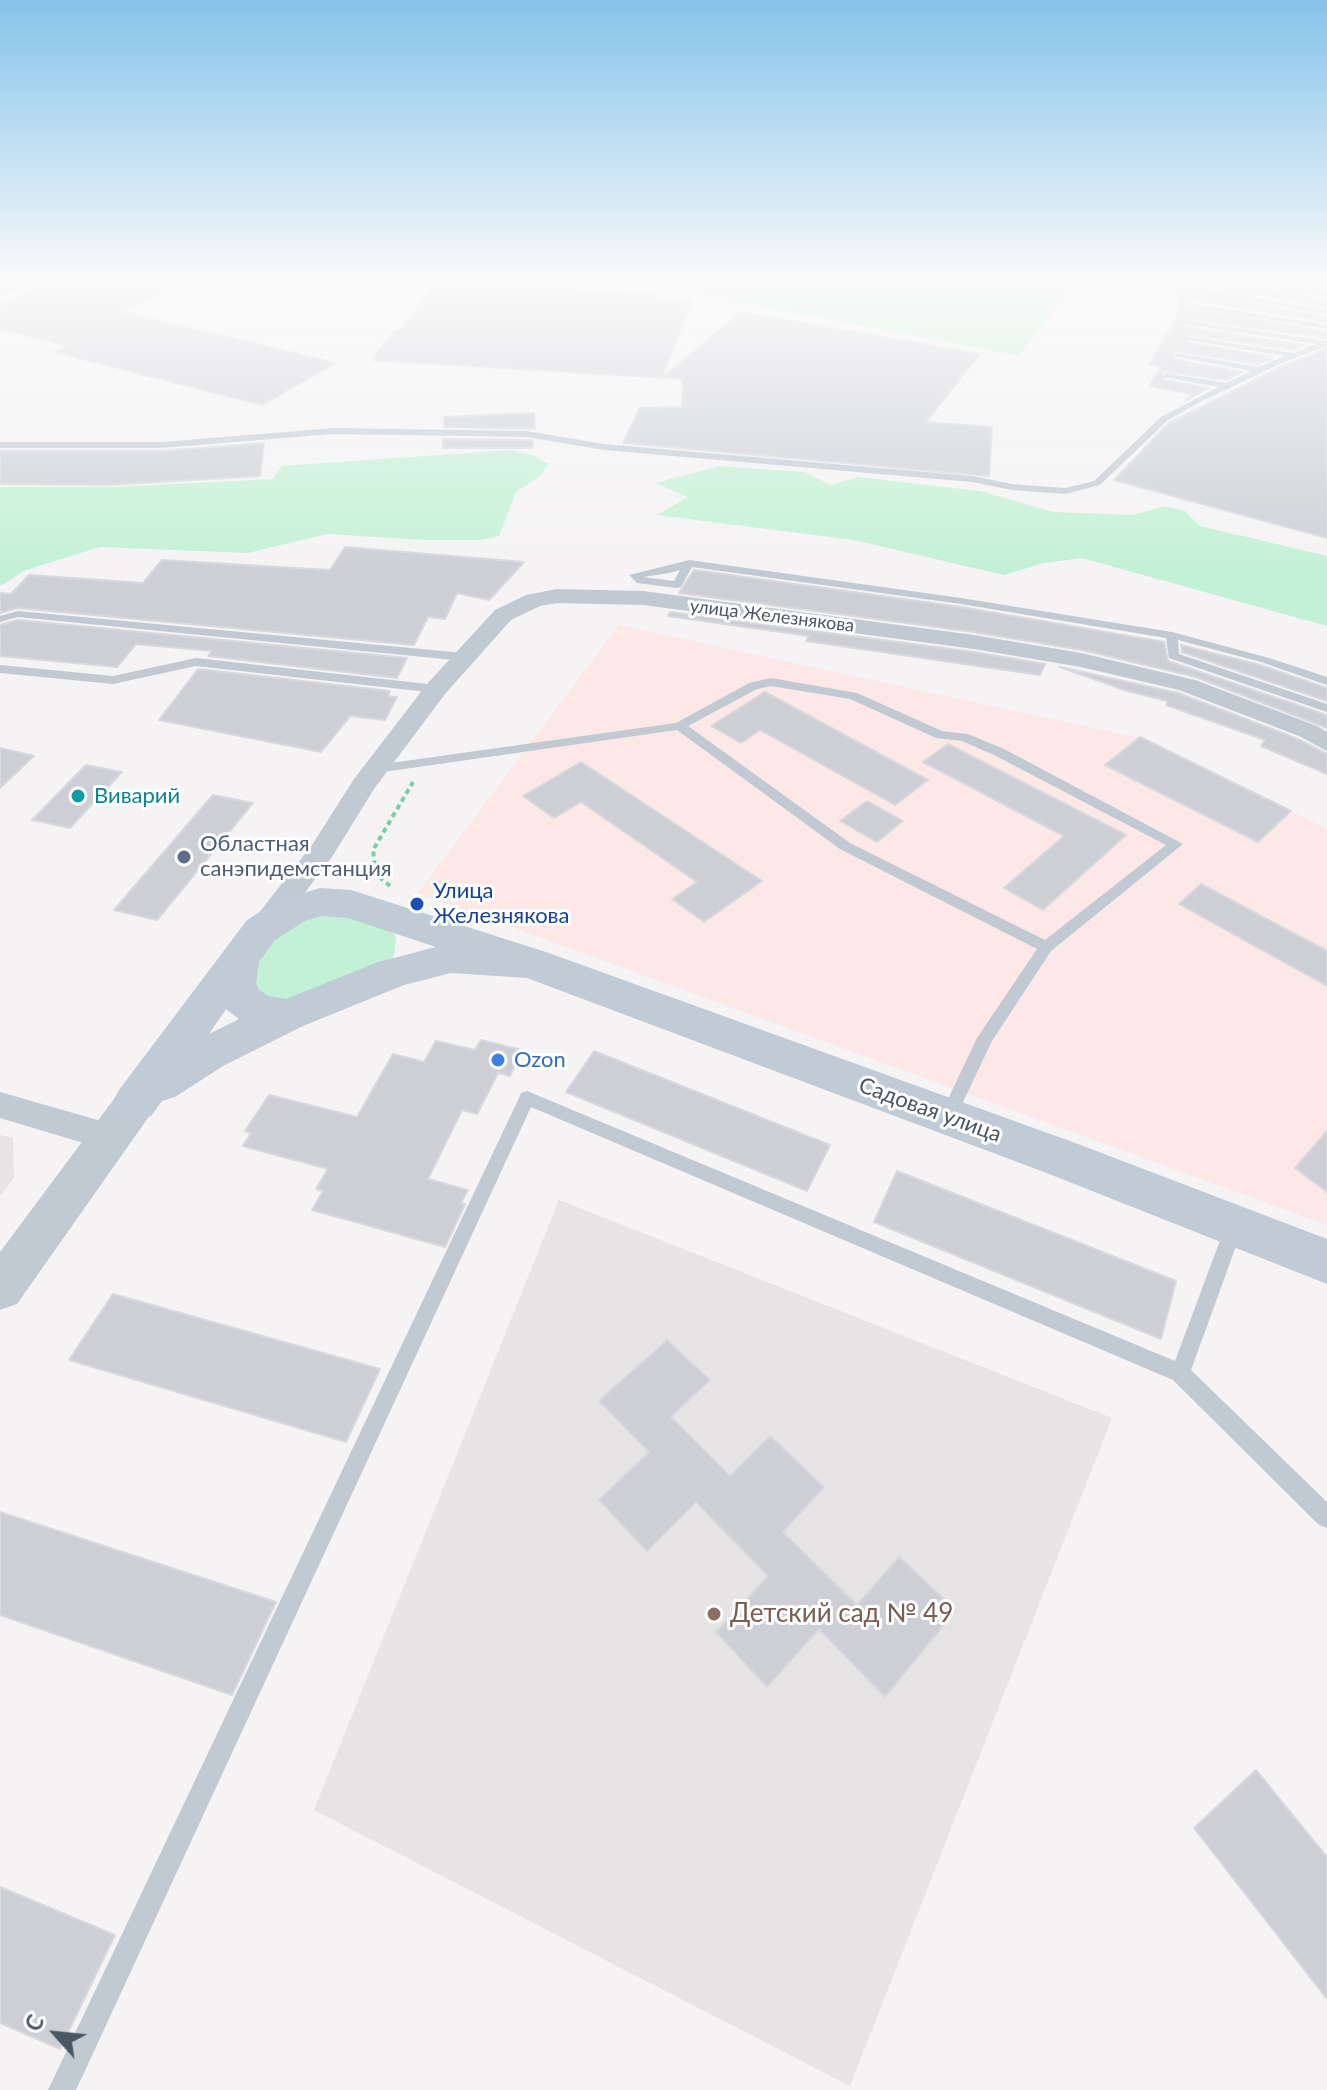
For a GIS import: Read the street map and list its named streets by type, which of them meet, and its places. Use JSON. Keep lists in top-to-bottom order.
{
  "streets": {
    "main road": ["улица Железнякова", "Садовая улица"]
  },
  "crossings": [
    ["улица Железнякова", "Садовая улица"]
  ],
  "places": [
    "Виварий",
    "Областная санэпидемстанция",
    "Улица Железнякова",
    "Ozon",
    "Детский сад № 49"
  ],
  "north": "top left"
}
